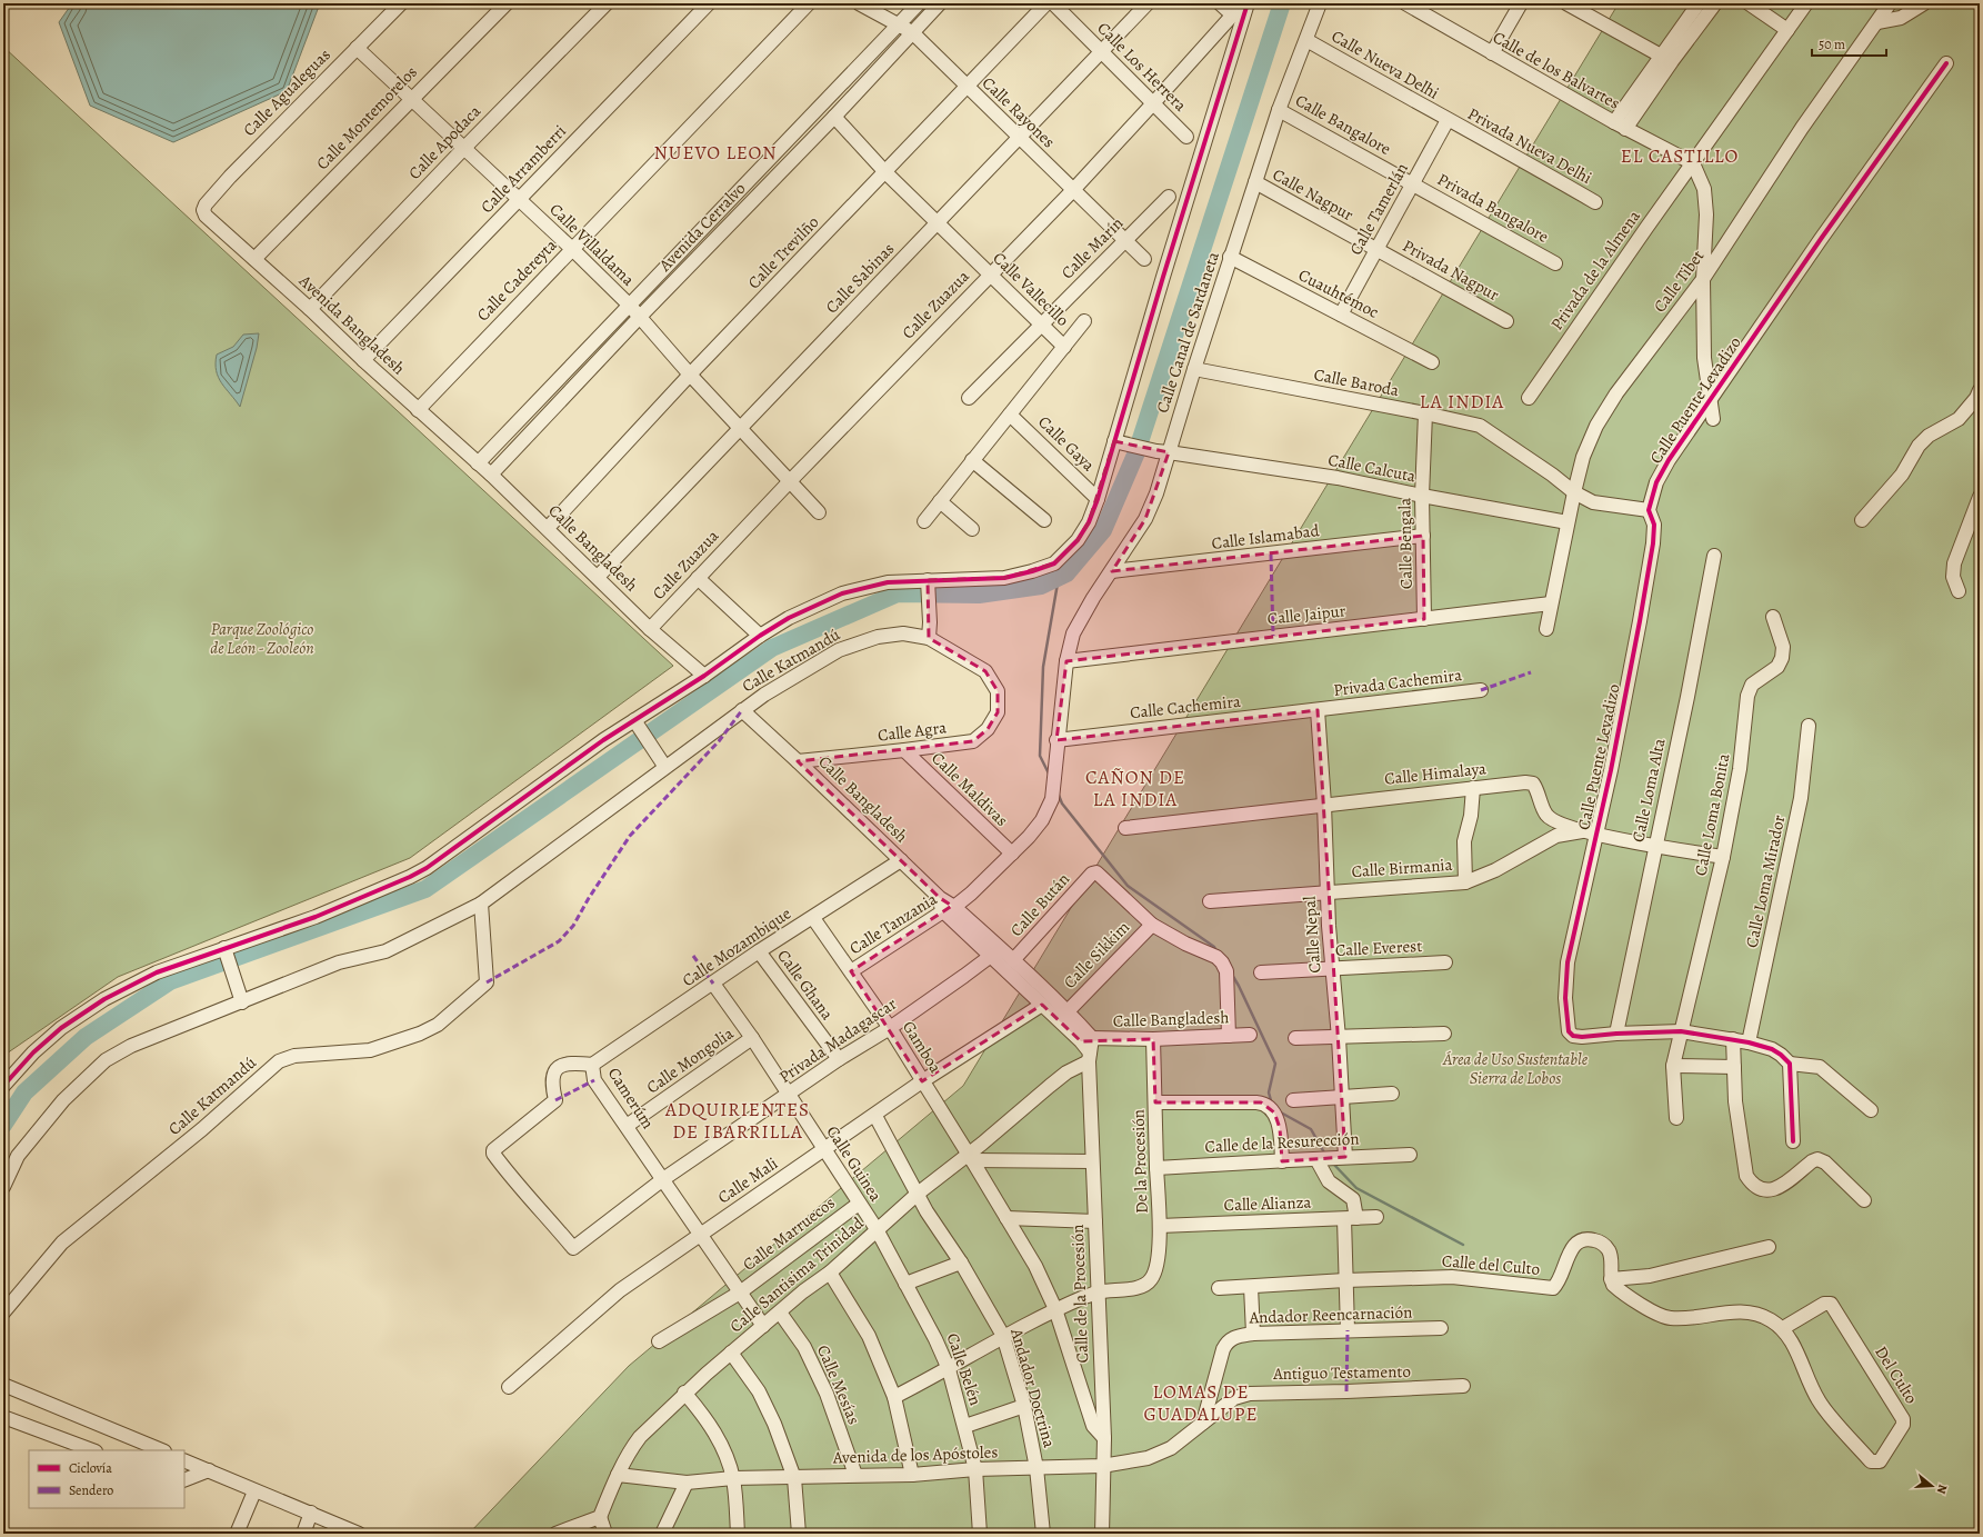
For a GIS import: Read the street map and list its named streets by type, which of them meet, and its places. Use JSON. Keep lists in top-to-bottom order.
{
  "streets": {
    "street": [
      "Calle Nueva Delhi",
      "Calle Los Herrera",
      "Calle de los Balvartes",
      "Calle Agualeguas",
      "Calle Rayones",
      "Calle Montemorelos",
      "Calle Bangalore",
      "Calle Apodaca",
      "Privada Nueva Delhi",
      "Calle Arramberri",
      "Calle Nagpur",
      "Privada Bangalore",
      "Calle Tamerlán",
      "Avenida Cerralvo",
      "Calle Villaldama",
      "Calle Marín",
      "Calle Trevilño",
      "Privada Nagpur",
      "Privada de la Almena",
      "Calle Sabinas",
      "Calle Cadereyta",
      "Calle Tibet",
      "Calle Vallecillo",
      "Cuauhtémoc",
      "Calle Zuazua",
      "Avenida Bangladesh",
      "Calle Canal de Sardaneta",
      "Calle Baroda",
      "Calle Puente Levadizo",
      "Calle Gaya",
      "Calle Calcuta",
      "Calle Islamabad",
      "Calle Bengala",
      "Calle Bangladesh",
      "Calle Jaipur",
      "Calle Katmandú",
      "Privada Cachemira",
      "Calle Cachemira",
      "Calle Agra",
      "Calle Himalaya",
      "Calle Maldivas",
      "Calle Loma Alta",
      "Calle Loma Bonita",
      "Calle Birmania",
      "Calle Loma Mirador",
      "Calle Bután",
      "Calle Tanzania",
      "Calle Nepal",
      "Calle Mozambique",
      "Calle Everest",
      "Calle Sikkim",
      "Calle Ghana",
      "Privada Madagascar",
      "Gamboa",
      "Calle Mongolia",
      "Camerúm",
      "Calle de la Resurección",
      "De la Procesión",
      "Calle Guinea",
      "Calle Mali",
      "Calle Alianza",
      "Calle Marruecos",
      "Calle del Culto",
      "Calle Santisima Trinidad",
      "Calle de la Procesión",
      "Andador Reencarnación",
      "Calle Belén",
      "Antiguo Testamento",
      "Del Culto",
      "Calle Mesías",
      "Andador Doctrina",
      "Avenida de los Apóstoles"
    ]
  },
  "crossings": [
    ["Calle Nueva Delhi", "Privada Nueva Delhi"],
    ["Calle Nueva Delhi", "Calle Tamerlán"],
    ["Calle Nueva Delhi", "Calle Canal de Sardaneta"],
    ["Calle Los Herrera", "Calle Sabinas"],
    ["Calle Los Herrera", "Calle Zuazua"],
    ["Calle de los Balvartes", "Privada de la Almena"],
    ["Calle Agualeguas", "Calle Villaldama"],
    ["Calle Agualeguas", "Avenida Bangladesh"],
    ["Calle Rayones", "Avenida Cerralvo"],
    ["Calle Rayones", "Calle Marín"],
    ["Calle Rayones", "Calle Trevilño"],
    ["Calle Rayones", "Calle Sabinas"],
    ["Calle Rayones", "Calle Zuazua"],
    ["Calle Montemorelos", "Calle Villaldama"],
    ["Calle Montemorelos", "Avenida Bangladesh"],
    ["Calle Bangalore", "Privada Bangalore"],
    ["Calle Bangalore", "Calle Tamerlán"],
    ["Calle Bangalore", "Calle Canal de Sardaneta"],
    ["Calle Apodaca", "Calle Villaldama"],
    ["Calle Apodaca", "Avenida Bangladesh"],
    ["Privada Nueva Delhi", "Calle Tamerlán"],
    ["Calle Arramberri", "Calle Villaldama"],
    ["Calle Arramberri", "Avenida Bangladesh"],
    ["Calle Nagpur", "Calle Tamerlán"],
    ["Calle Nagpur", "Privada Nagpur"],
    ["Calle Nagpur", "Calle Canal de Sardaneta"],
    ["Privada Bangalore", "Calle Tamerlán"],
    ["Calle Tamerlán", "Privada Nagpur"],
    ["Calle Tamerlán", "Cuauhtémoc"],
    ["Avenida Cerralvo", "Calle Villaldama"],
    ["Avenida Cerralvo", "Calle Vallecillo"],
    ["Avenida Cerralvo", "Avenida Bangladesh"],
    ["Avenida Cerralvo", "Calle Bangladesh"],
    ["Calle Villaldama", "Calle Trevilño"],
    ["Calle Villaldama", "Calle Sabinas"],
    ["Calle Villaldama", "Calle Cadereyta"],
    ["Calle Villaldama", "Calle Zuazua"],
    ["Calle Marín", "Calle Vallecillo"],
    ["Calle Trevilño", "Calle Vallecillo"],
    ["Calle Trevilño", "Calle Bangladesh"],
    ["Calle Sabinas", "Calle Vallecillo"],
    ["Calle Sabinas", "Calle Bangladesh"],
    ["Calle Cadereyta", "Avenida Bangladesh"],
    ["Calle Tibet", "Calle Baroda"],
    ["Calle Tibet", "Calle Calcuta"],
    ["Calle Tibet", "Calle Jaipur"],
    ["Calle Vallecillo", "Calle Zuazua"],
    ["Calle Vallecillo", "Calle Gaya"],
    ["Cuauhtémoc", "Calle Canal de Sardaneta"],
    ["Calle Zuazua", "Calle Bangladesh"],
    ["Avenida Bangladesh", "Calle Bangladesh"],
    ["Calle Canal de Sardaneta", "Calle Baroda"],
    ["Calle Canal de Sardaneta", "Calle Calcuta"],
    ["Calle Canal de Sardaneta", "Calle Islamabad"],
    ["Calle Canal de Sardaneta", "Calle Jaipur"],
    ["Calle Baroda", "Calle Puente Levadizo"],
    ["Calle Baroda", "Calle Bengala"],
    ["Calle Puente Levadizo", "Calle Himalaya"],
    ["Calle Puente Levadizo", "Calle Loma Alta"],
    ["Calle Puente Levadizo", "Calle Birmania"],
    ["Calle Calcuta", "Calle Bengala"],
    ["Calle Islamabad", "Calle Bengala"],
    ["Calle Bengala", "Calle Jaipur"],
    ["Calle Bangladesh", "Calle Katmandú"],
    ["Calle Bangladesh", "Calle Agra"],
    ["Calle Bangladesh", "Calle Bután"],
    ["Calle Bangladesh", "Calle Tanzania"],
    ["Calle Bangladesh", "Calle Mozambique"],
    ["Calle Bangladesh", "Calle Sikkim"],
    ["Calle Bangladesh", "Privada Madagascar"],
    ["Calle Bangladesh", "De la Procesión"],
    ["Calle Bangladesh", "Calle Mali"],
    ["Calle Bangladesh", "Calle de la Procesión"],
    ["Calle Katmandú", "Calle Agra"],
    ["Privada Cachemira", "Calle Cachemira"],
    ["Privada Cachemira", "Calle Nepal"],
    ["Calle Cachemira", "Calle Tanzania"],
    ["Calle Cachemira", "Calle Nepal"],
    ["Calle Agra", "Calle Maldivas"],
    ["Calle Himalaya", "Calle Loma Alta"],
    ["Calle Himalaya", "Calle Loma Bonita"],
    ["Calle Himalaya", "Calle Birmania"],
    ["Calle Himalaya", "Calle Nepal"],
    ["Calle Maldivas", "Calle Tanzania"],
    ["Calle Birmania", "Calle Nepal"],
    ["Calle Bután", "Calle Sikkim"],
    ["Calle Tanzania", "Gamboa"],
    ["Calle Nepal", "Calle Everest"],
    ["Calle Nepal", "Calle de la Resurección"],
    ["Calle Mozambique", "Calle Ghana"],
    ["Calle Mozambique", "Privada Madagascar"],
    ["Calle Mozambique", "Gamboa"],
    ["Calle Mozambique", "Camerúm"],
    ["Calle Mozambique", "Calle Guinea"],
    ["Calle Ghana", "Privada Madagascar"],
    ["Privada Madagascar", "Gamboa"],
    ["Privada Madagascar", "Camerúm"],
    ["Privada Madagascar", "Calle Guinea"],
    ["Gamboa", "Calle Mali"],
    ["Gamboa", "Calle Santisima Trinidad"],
    ["Gamboa", "Calle de la Procesión"],
    ["Calle Mongolia", "Camerúm"],
    ["Calle Mongolia", "Calle Guinea"],
    ["Camerúm", "Calle Mali"],
    ["Camerúm", "Calle Marruecos"],
    ["Camerúm", "Calle Santisima Trinidad"],
    ["Calle de la Resurección", "De la Procesión"],
    ["De la Procesión", "Calle Alianza"],
    ["De la Procesión", "Calle de la Procesión"],
    ["Calle Guinea", "Calle Mali"],
    ["Calle Guinea", "Calle Marruecos"],
    ["Calle Guinea", "Calle Santisima Trinidad"],
    ["Calle Guinea", "Calle Belén"],
    ["Calle Santisima Trinidad", "Calle de la Procesión"],
    ["Calle Santisima Trinidad", "Calle Belén"],
    ["Calle Santisima Trinidad", "Calle Mesías"],
    ["Calle Santisima Trinidad", "Andador Doctrina"],
    ["Calle Santisima Trinidad", "Avenida de los Apóstoles"],
    ["Calle de la Procesión", "Avenida de los Apóstoles"],
    ["Andador Reencarnación", "Antiguo Testamento"],
    ["Andador Reencarnación", "Avenida de los Apóstoles"],
    ["Calle Belén", "Avenida de los Apóstoles"],
    ["Antiguo Testamento", "Avenida de los Apóstoles"],
    ["Calle Mesías", "Avenida de los Apóstoles"],
    ["Andador Doctrina", "Avenida de los Apóstoles"]
  ],
  "districts": [
    "NUEVO LEON",
    "EL CASTILLO",
    "LA INDIA",
    "CAÑON DE LA INDIA",
    "ADQUIRIENTES DE IBARRILLA",
    "LOMAS DE GUADALUPE"
  ],
  "parks": ["Parque Zoológico de León - Zooleón", "Área de Uso Sustentable Sierra de Lobos"],
  "legend": ["Ciclovía", "Sendero"],
  "scale_bar": "50 m",
  "north": "right"
}
